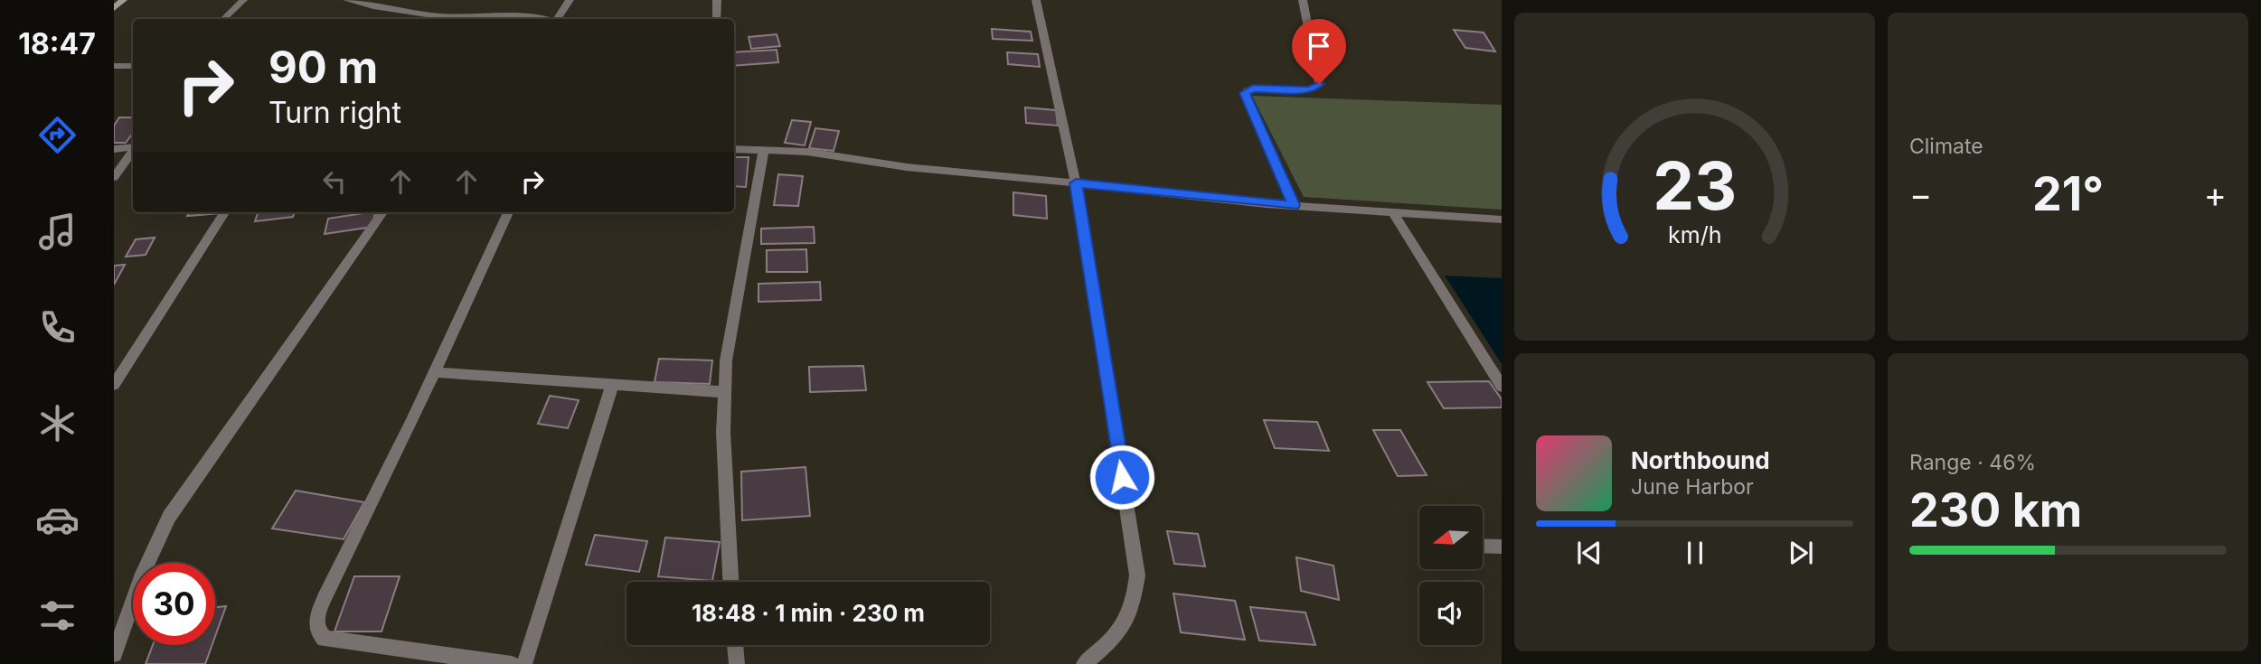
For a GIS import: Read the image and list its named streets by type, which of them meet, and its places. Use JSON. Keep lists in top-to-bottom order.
{
  "north": "left",
  "page": {
    "tabs": "18:47",
    "tile": [
      "Climate",
      ["Range · 46%", "230 km"]
    ],
    "turn": ["90 m", "Turn right"],
    "heat": ["−", "21°", "+"],
    "song": ["Northbound", "June Harbor"],
    "limit": "30",
    "trip": "18:48 · 1 min · 230 m",
    "gauge": ["23", "km/h"]
  }
}
